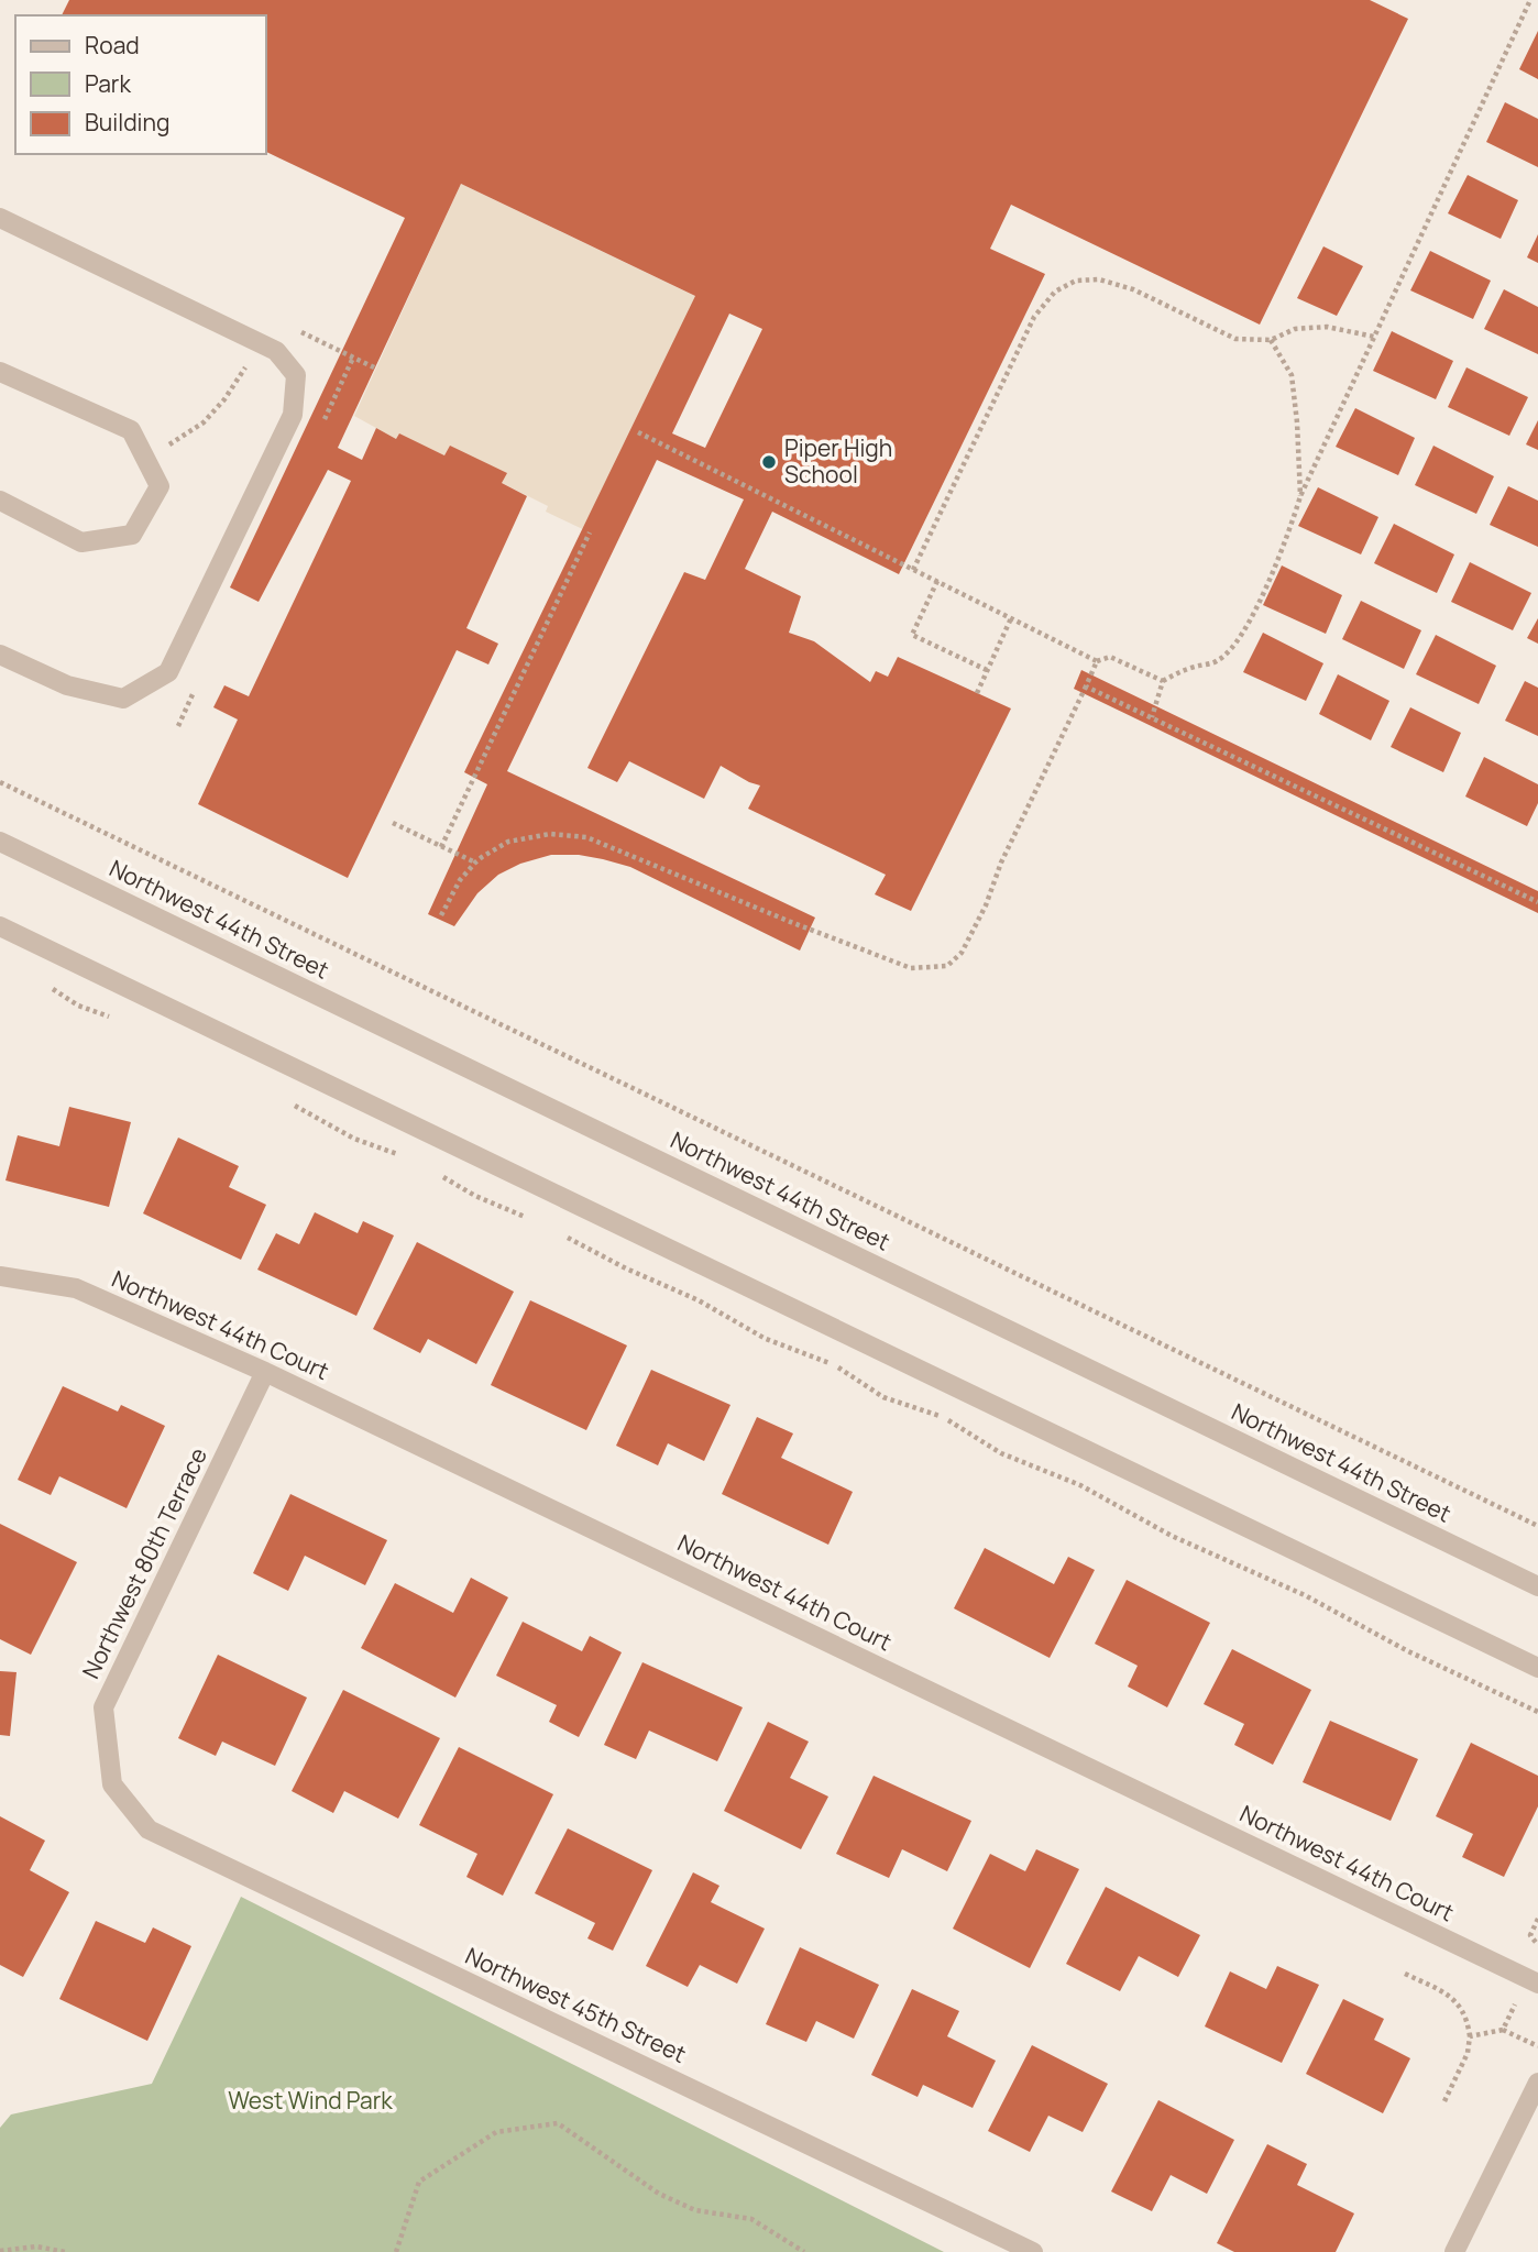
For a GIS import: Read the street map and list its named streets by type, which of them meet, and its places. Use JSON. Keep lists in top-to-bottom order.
{
  "streets": {
    "street": [
      "Northwest 44th Street",
      "Northwest 44th Court",
      "Northwest 80th Terrace",
      "Northwest 45th Street"
    ]
  },
  "crossings": [
    ["Northwest 44th Court", "Northwest 80th Terrace"],
    ["Northwest 80th Terrace", "Northwest 45th Street"]
  ],
  "parks": ["West Wind Park"],
  "places": ["Piper High School"],
  "legend": ["Road", "Park", "Building"]
}
